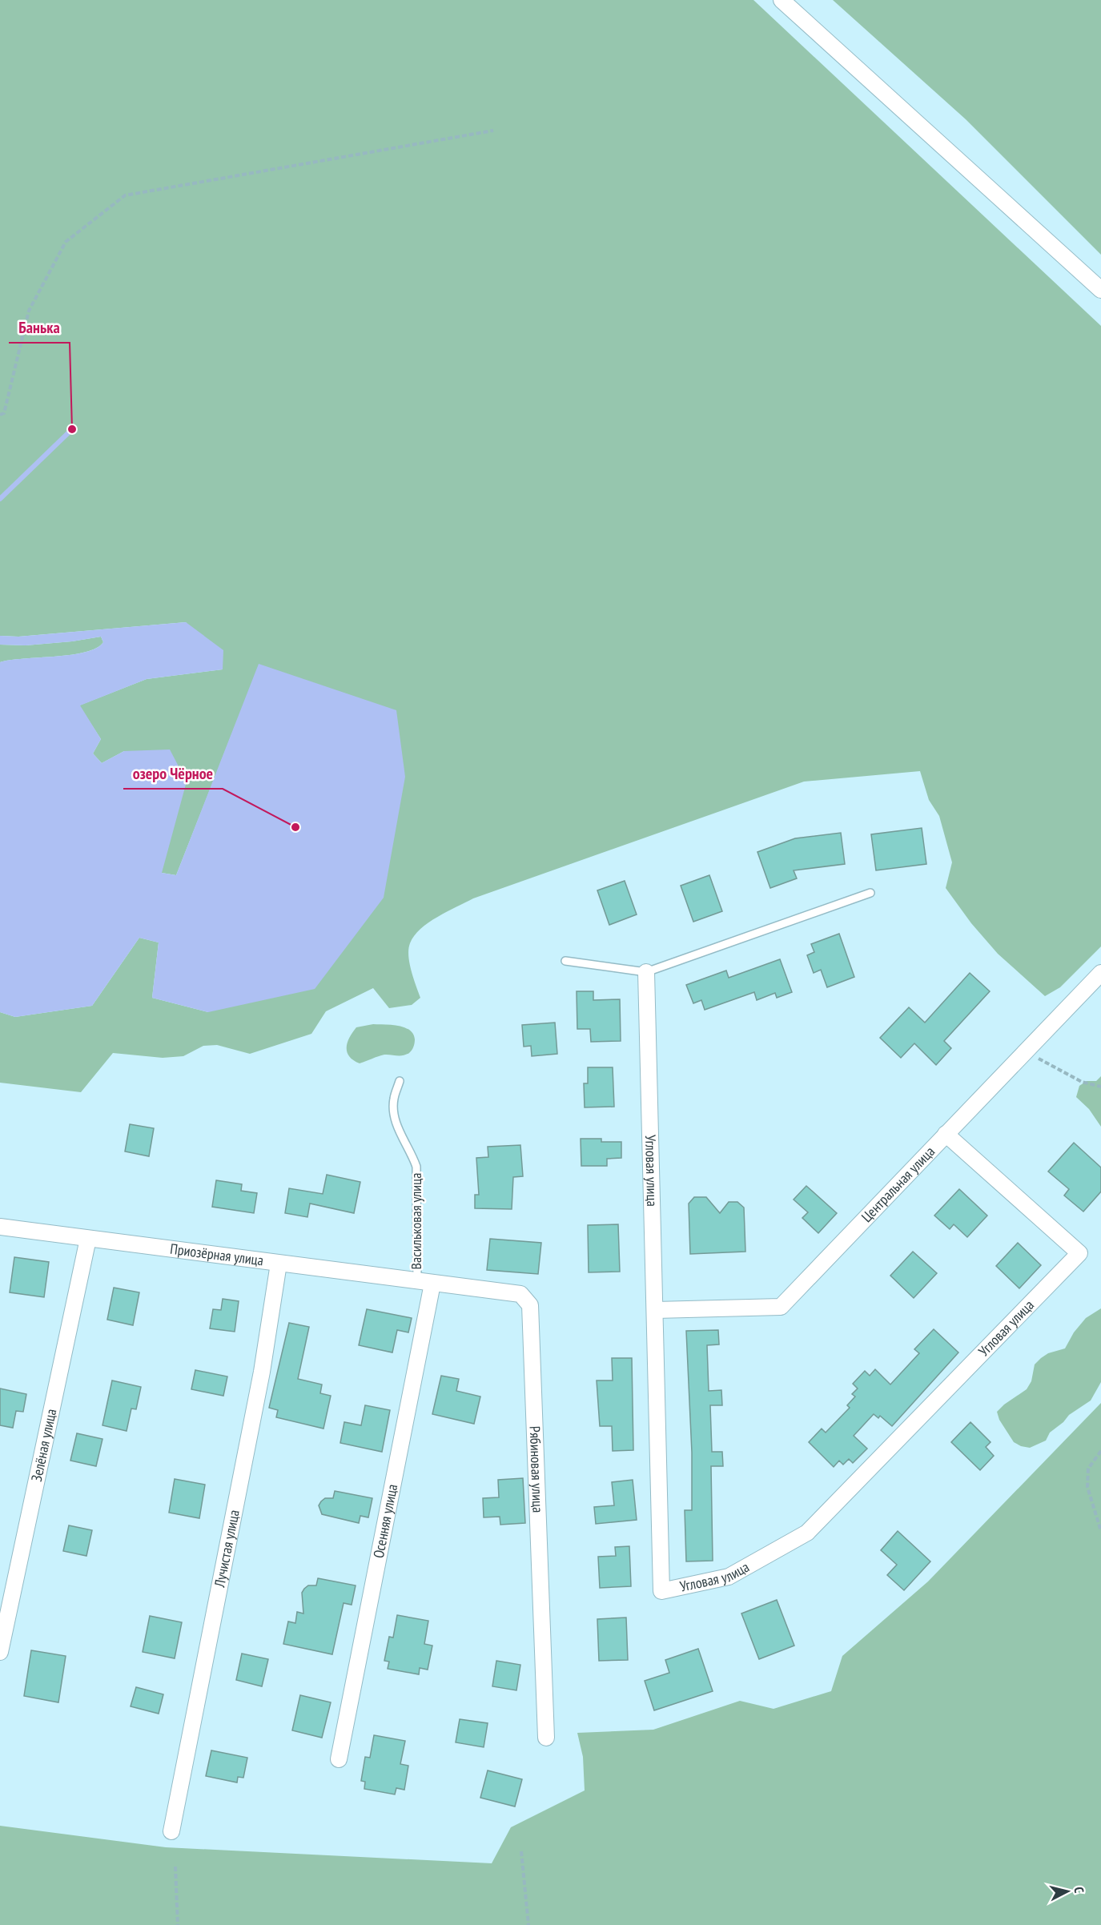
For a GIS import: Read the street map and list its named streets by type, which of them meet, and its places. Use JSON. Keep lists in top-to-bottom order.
{
  "streets": {
    "street": [
      "Угловая улица",
      "Центральная улица",
      "Приозёрная улица",
      "Зелёная улица",
      "Рябиновая улица",
      "Осенняя улица",
      "Лучистая улица"
    ],
    "lane": ["Васильковая улица"]
  },
  "crossings": [
    ["Угловая улица", "Центральная улица"],
    ["Васильковая улица", "Приозёрная улица"],
    ["Приозёрная улица", "Зелёная улица"],
    ["Приозёрная улица", "Рябиновая улица"],
    ["Приозёрная улица", "Осенняя улица"],
    ["Приозёрная улица", "Лучистая улица"],
    ["Рябиновая улица", "Осенняя улица"]
  ],
  "places": ["Банька", "озеро Чёрное"],
  "north": "right"
}
